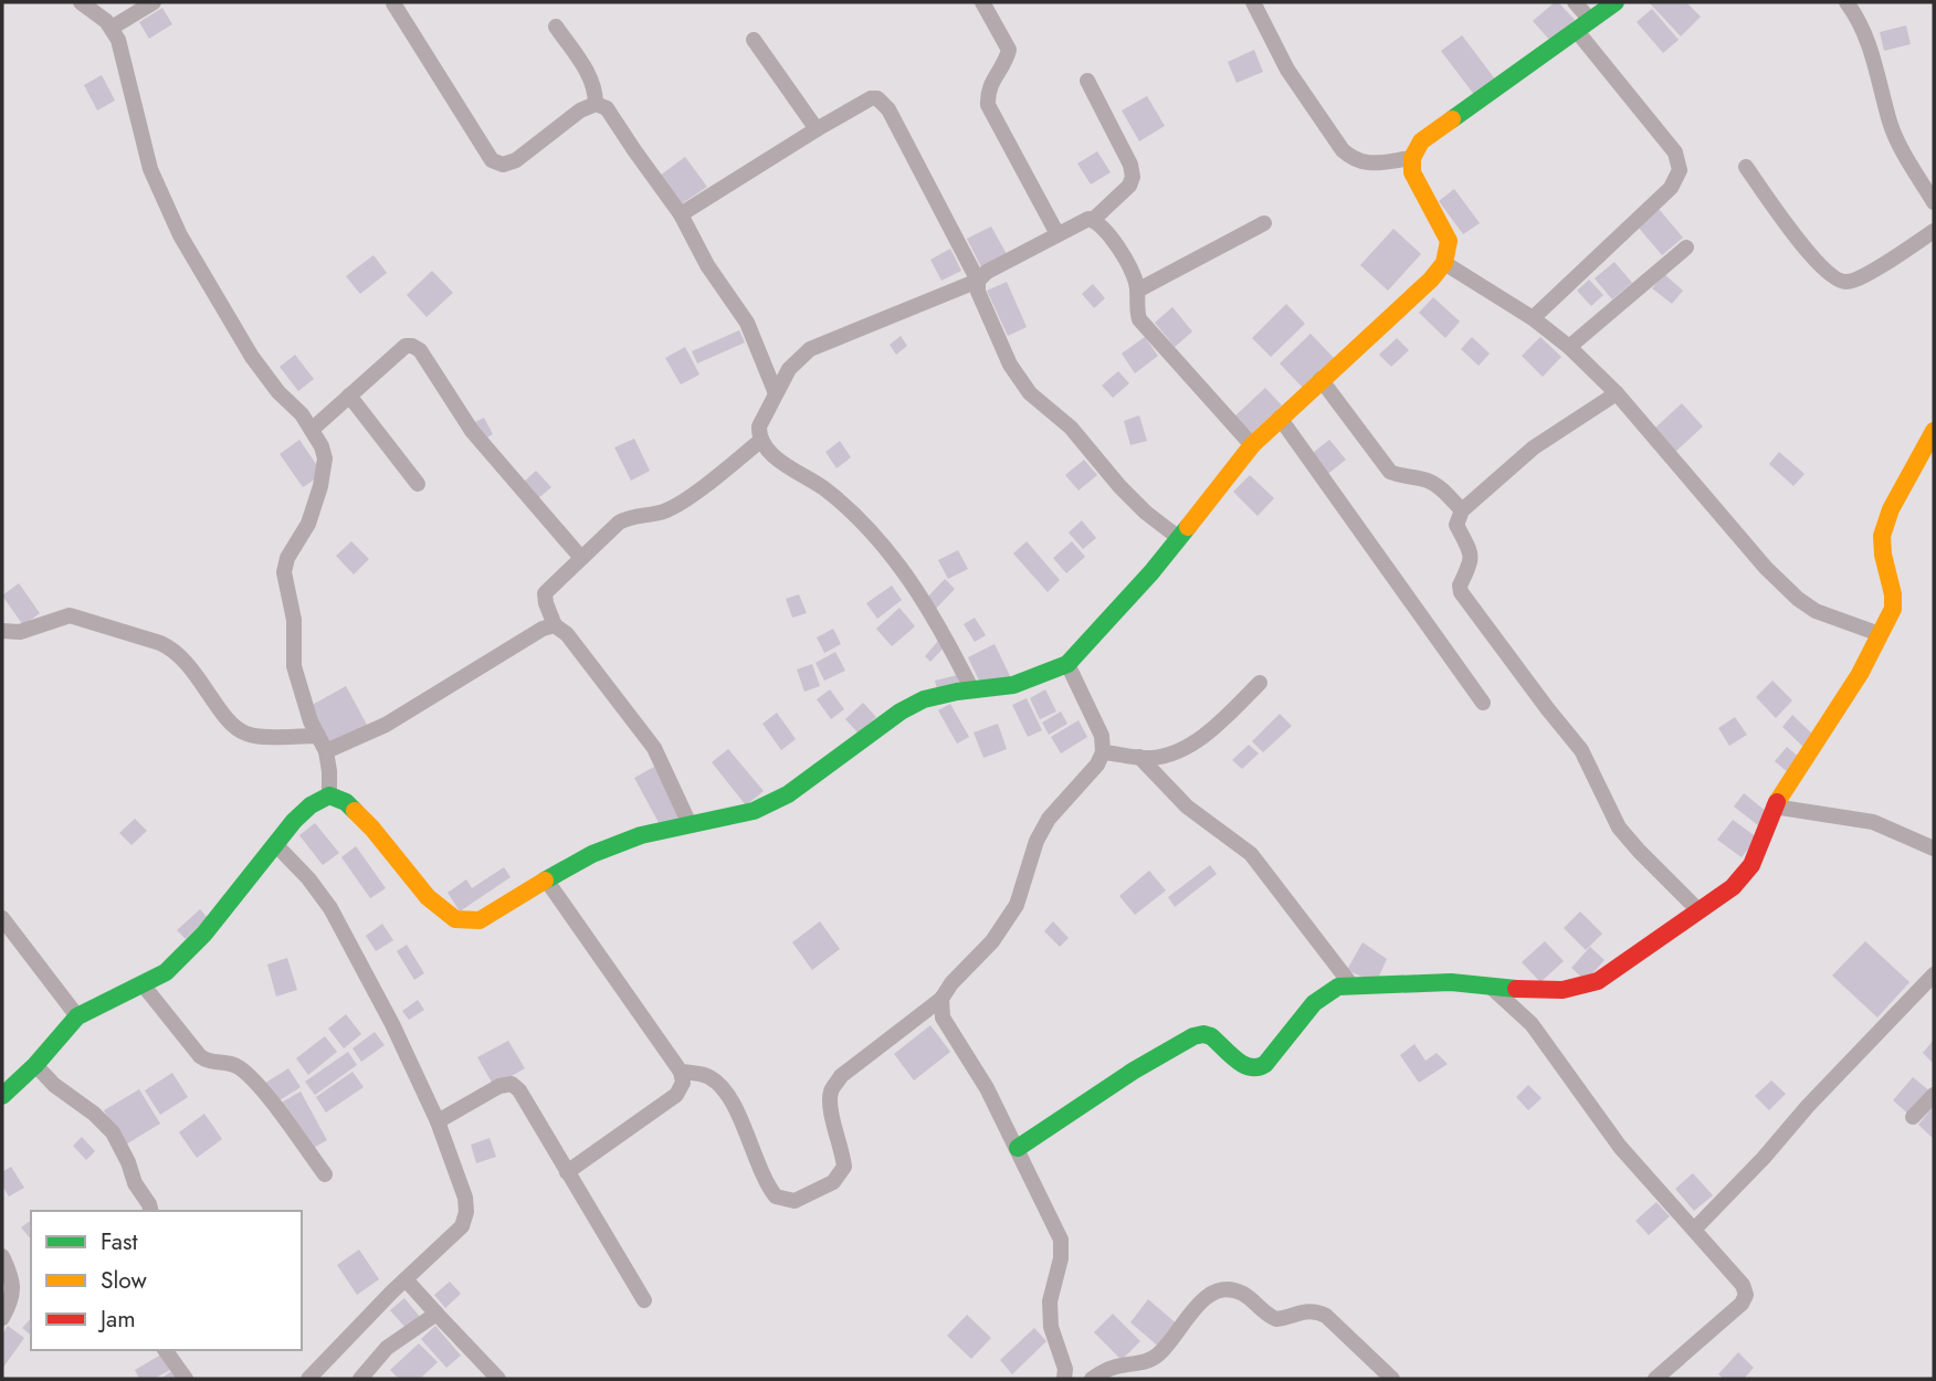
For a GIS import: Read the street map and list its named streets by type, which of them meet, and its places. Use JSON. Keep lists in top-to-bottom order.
{
  "legend": ["Fast", "Slow", "Jam"]
}
